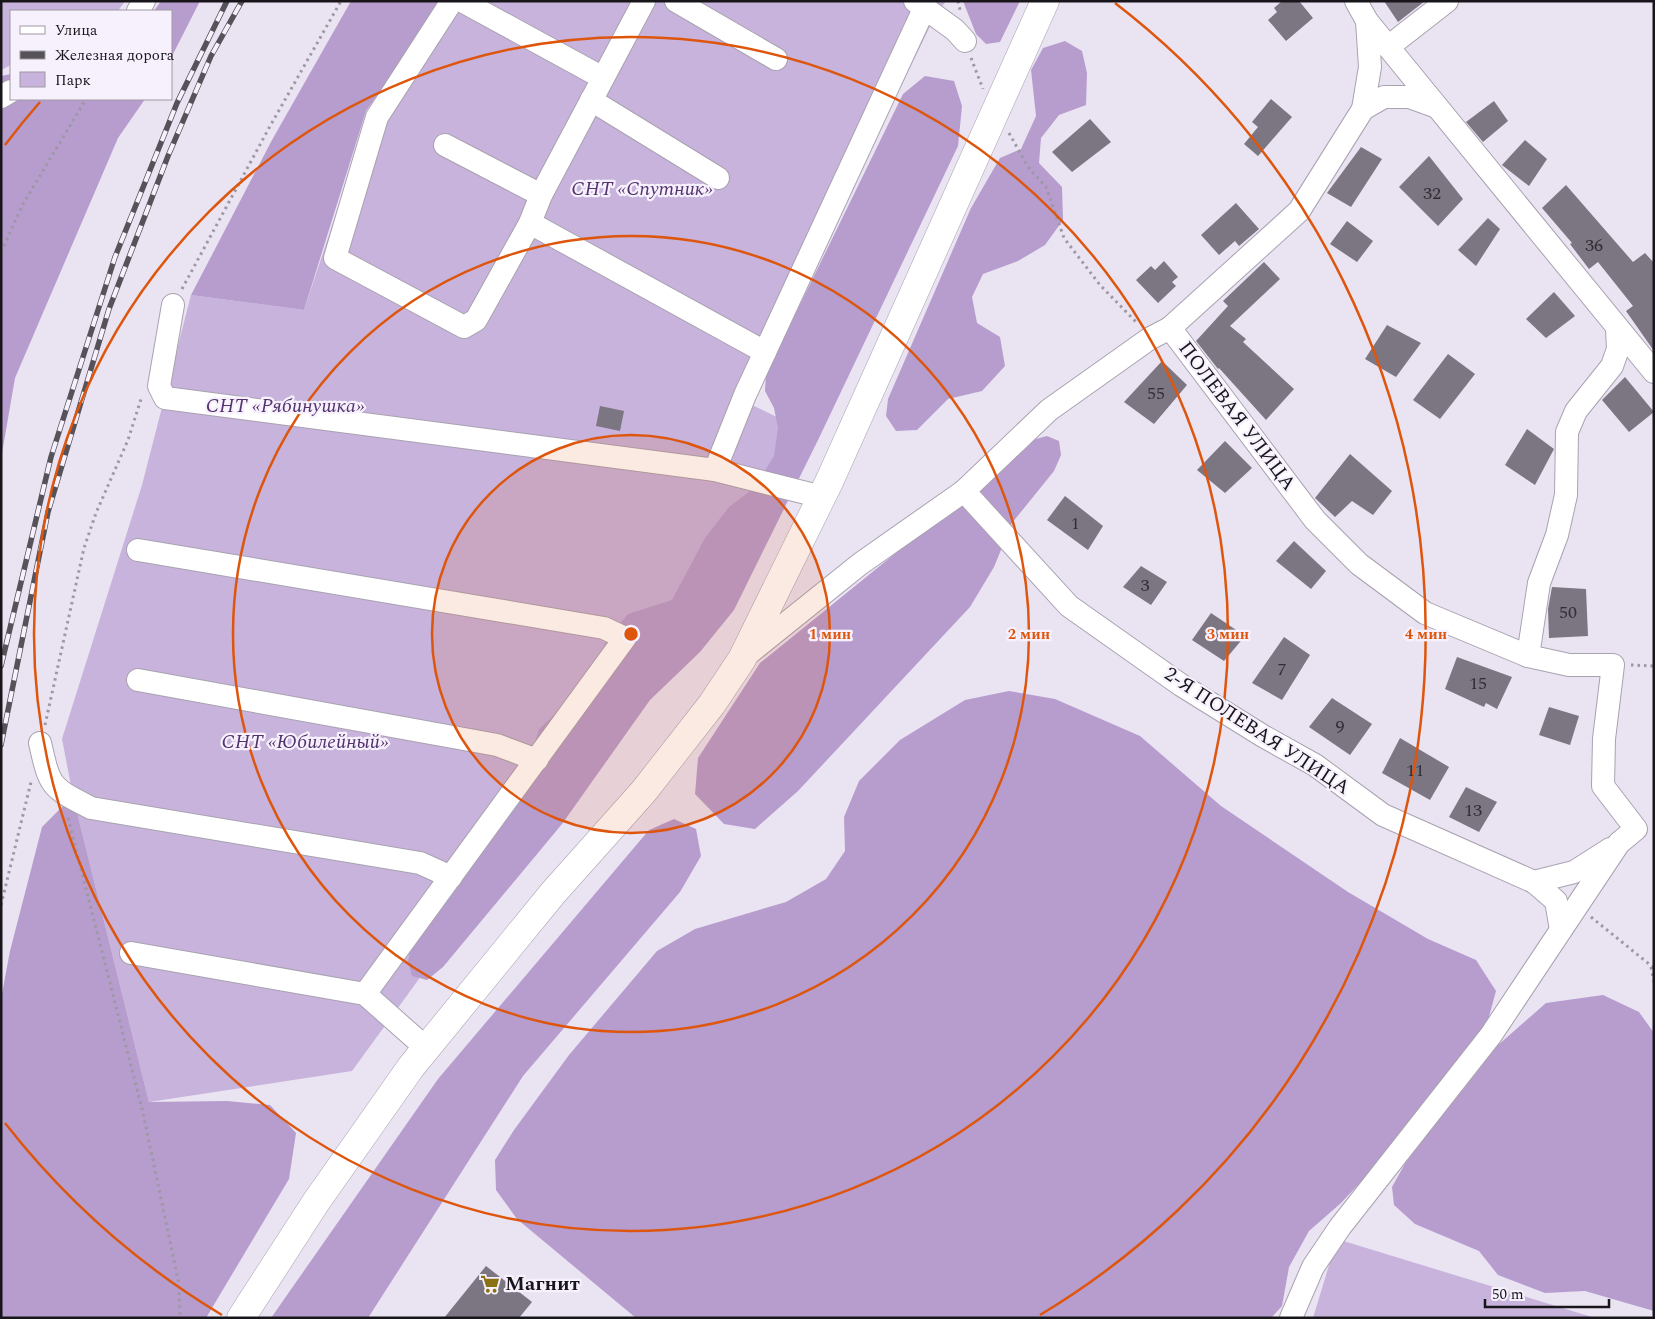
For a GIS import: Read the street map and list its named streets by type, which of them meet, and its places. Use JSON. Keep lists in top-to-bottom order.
{
  "streets": {
    "street": ["ПОЛЕВАЯ УЛИЦА", "2-Я ПОЛЕВАЯ УЛИЦА"]
  },
  "crossings": [
    ["ПОЛЕВАЯ УЛИЦА", "2-Я ПОЛЕВАЯ УЛИЦА"]
  ],
  "parks": ["СНТ «Спутник»", "СНТ «Рябинушка»", "СНТ «Юбилейный»"],
  "places": {
    "supermarket": ["Магнит"]
  },
  "house_numbers": [
    "32",
    "36",
    "55",
    "1",
    "3",
    "50",
    "7",
    "15",
    "9",
    "11",
    "13"
  ],
  "legend": ["Улица", "Железная дорога", "Парк"],
  "scale_bar": "50 m",
  "rings": [
    "1 мин",
    "2 мин",
    "3 мин",
    "4 мин"
  ]
}
